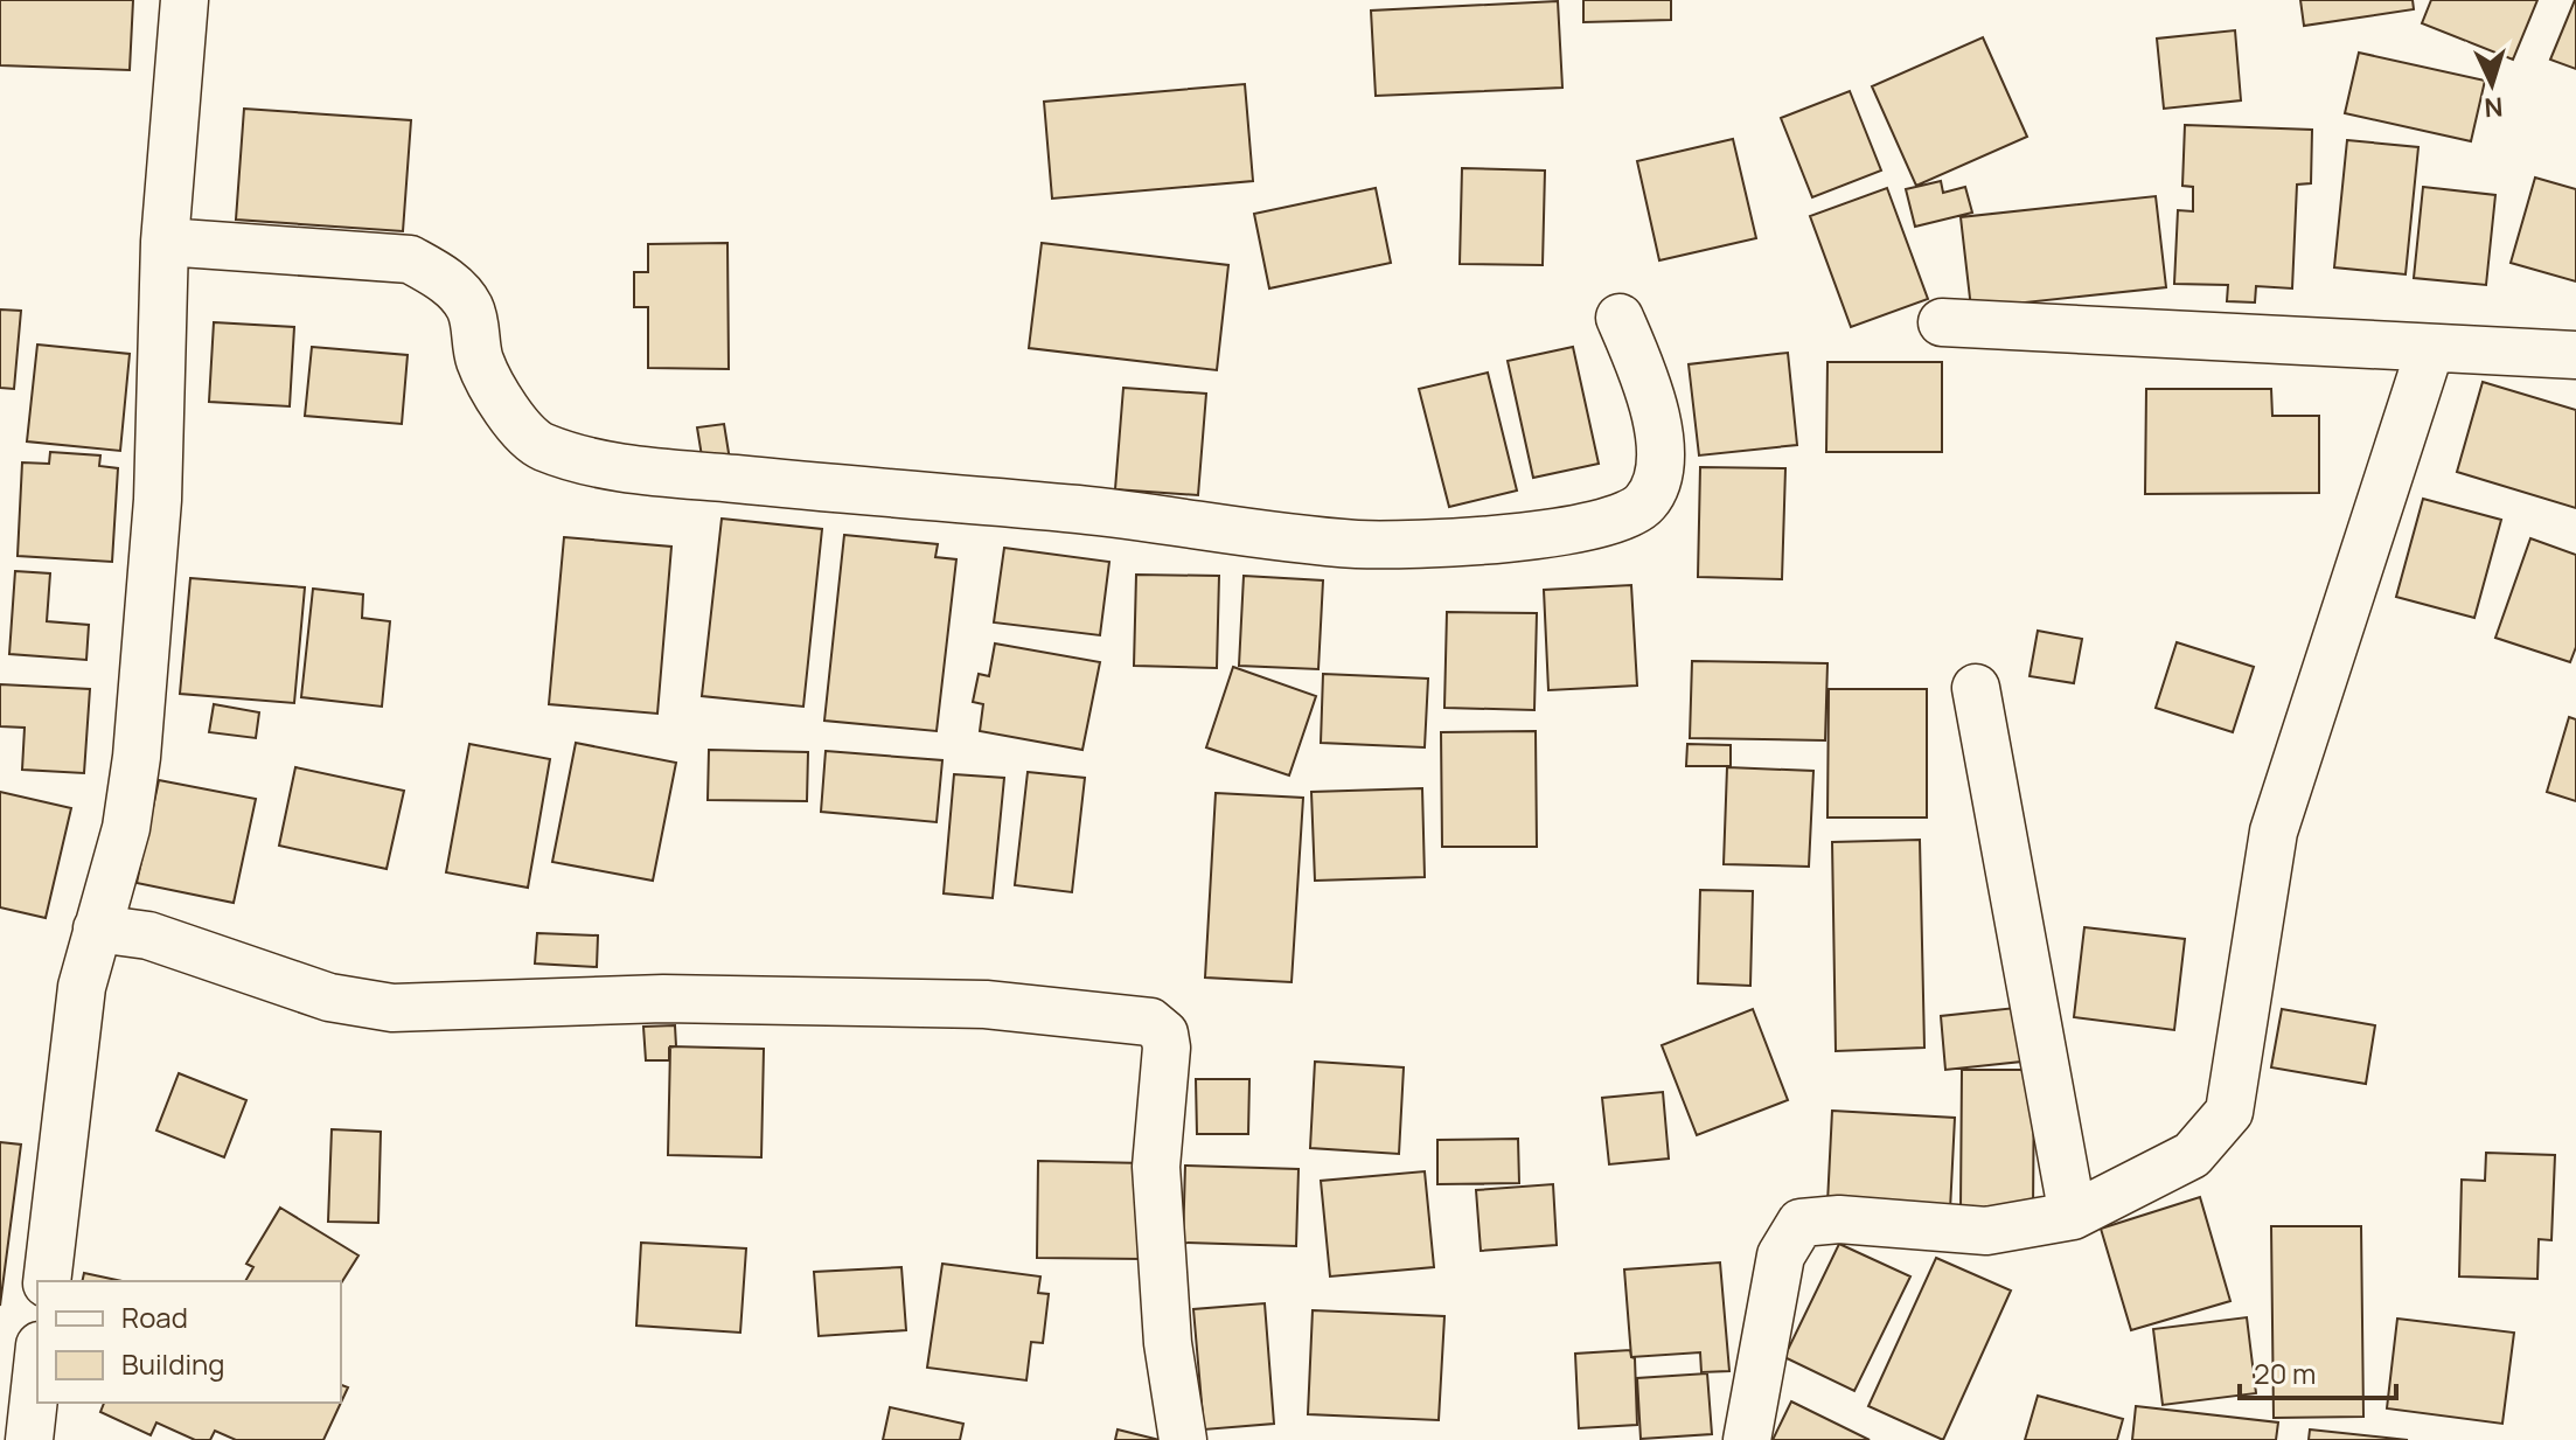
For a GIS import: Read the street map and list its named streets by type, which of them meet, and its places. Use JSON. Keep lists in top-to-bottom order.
{
  "legend": ["Road", "Building"],
  "scale_bar": "20 m",
  "north": "bottom"
}
